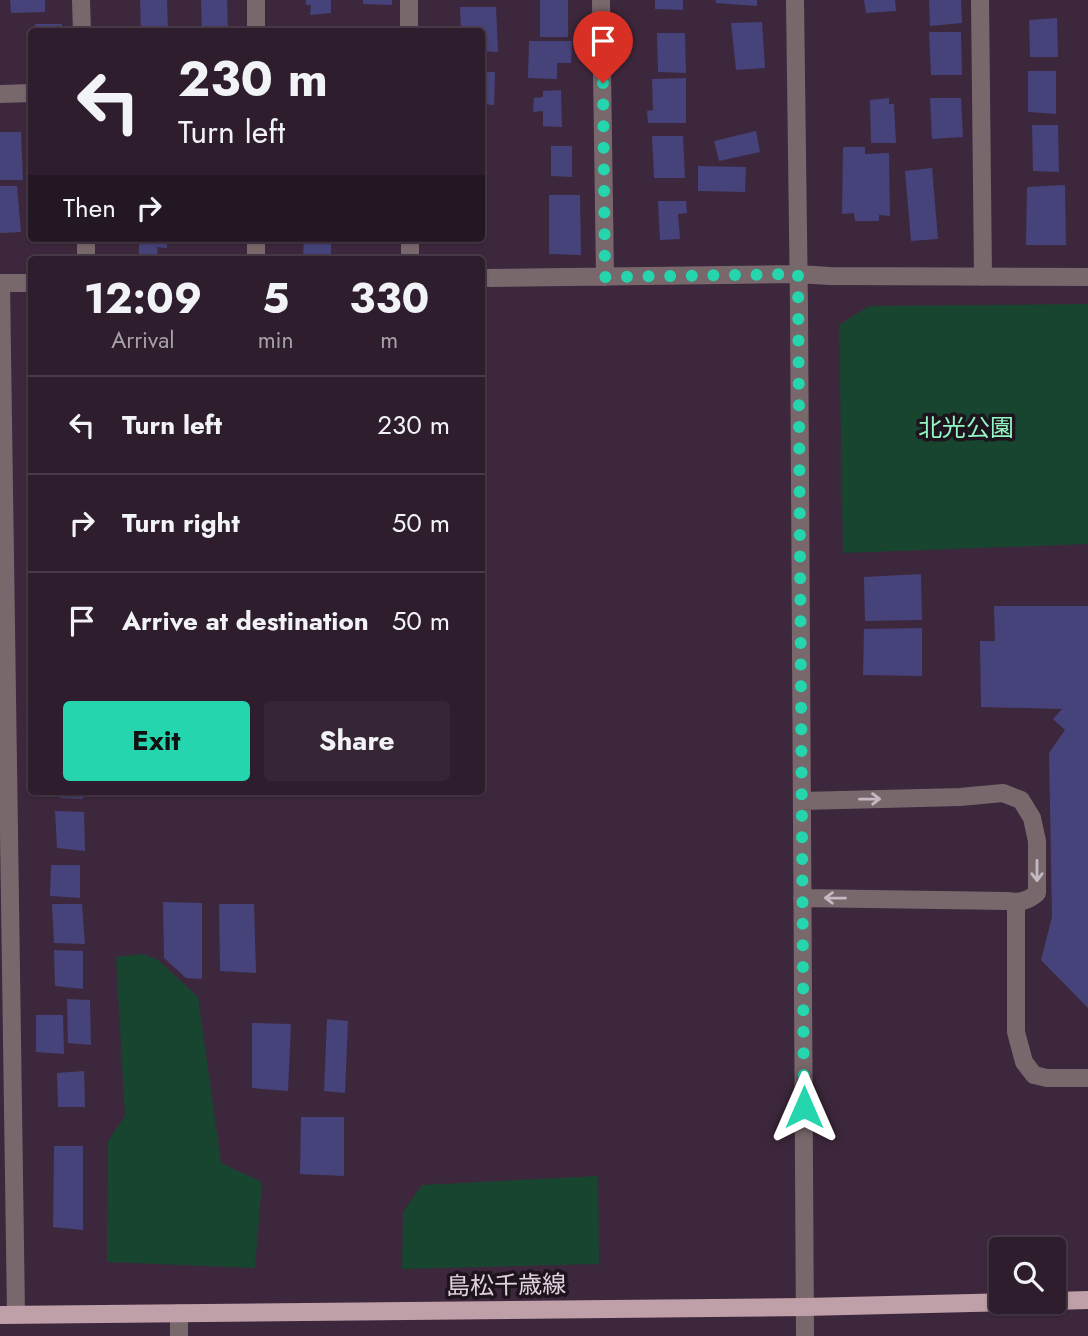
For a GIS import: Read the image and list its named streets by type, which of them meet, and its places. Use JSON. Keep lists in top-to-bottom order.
{
  "streets": {
    "main road": ["島松千歳線"]
  },
  "parks": ["北光公園"],
  "page": {
    "turn": ["230 m", "Turn left"],
    "then": "Then",
    "eta": [
      "12:09",
      "Arrival",
      "5",
      "min",
      "330",
      "m"
    ],
    "list": [
      {
        "name": "Turn left",
        "value": "230 m"
      },
      {
        "name": "Turn right",
        "value": "50 m"
      },
      {
        "name": "Arrive at destination",
        "value": "50 m"
      }
    ],
    "buttons": ["Exit", "Share"]
  }
}
